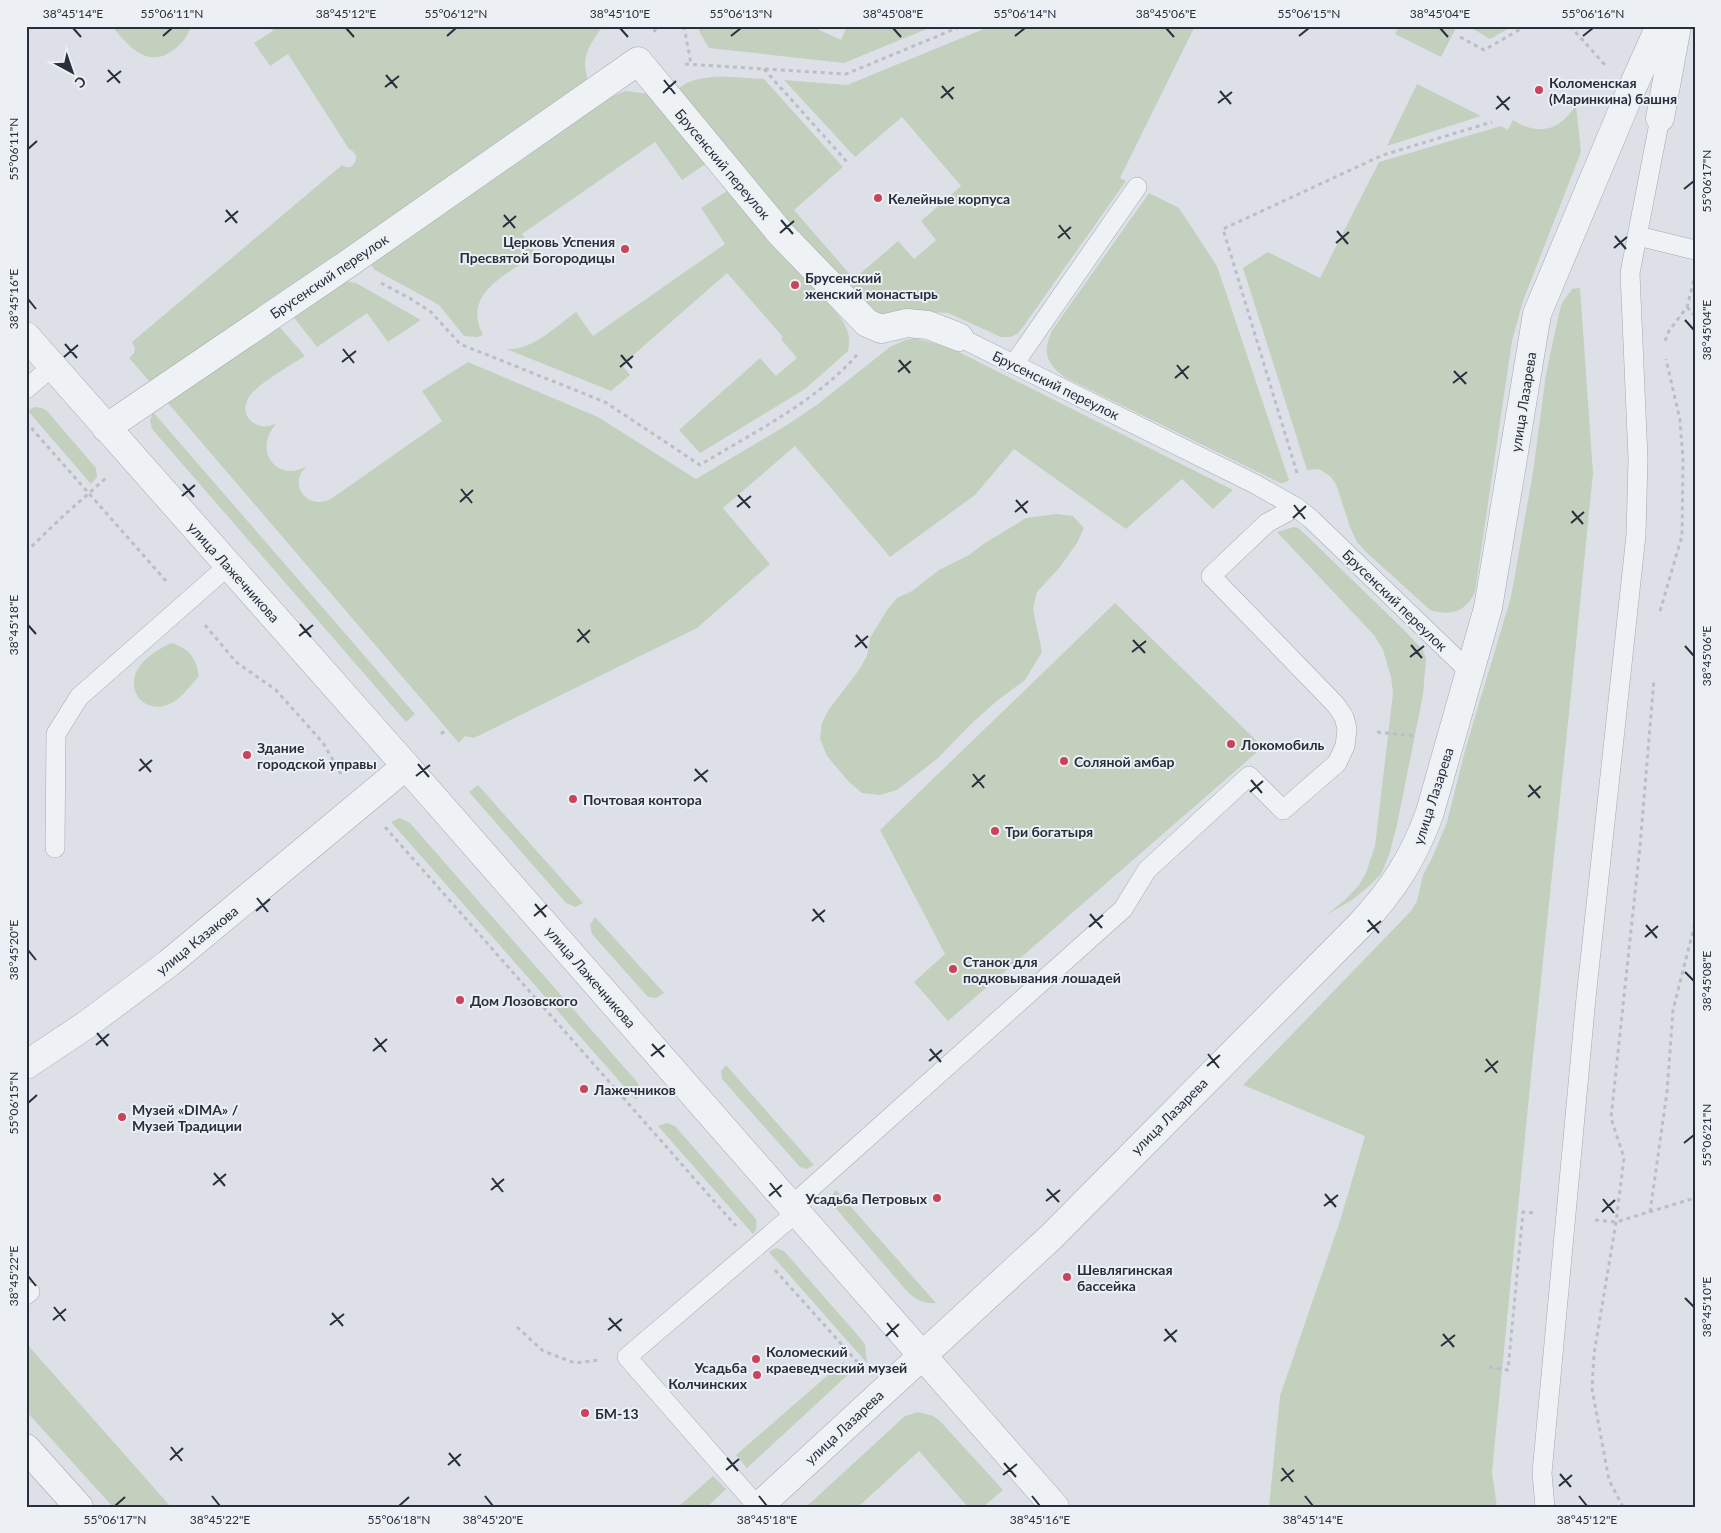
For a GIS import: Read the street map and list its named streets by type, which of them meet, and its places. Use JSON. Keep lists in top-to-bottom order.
{
  "streets": {
    "street": [
      "Брусенский переулок",
      "улица Лазарева",
      "улица Лажечникова",
      "улица Казакова"
    ]
  },
  "crossings": [
    ["Брусенский переулок", "улица Лазарева"],
    ["Брусенский переулок", "улица Лажечникова"],
    ["улица Лазарева", "улица Лажечникова"],
    ["улица Лажечникова", "улица Казакова"]
  ],
  "places": [
    "Коломенская (Маринкина) башня",
    "Келейные корпуса",
    "Церковь Успения Пресвятой Богородицы",
    "Брусенский женский монастырь",
    "Локомобиль",
    "Здание городской управы",
    "Соляной амбар",
    "Почтовая контора",
    "Три богатыря",
    "Станок для подковывания лошадей",
    "Дом Лозовского",
    "Лажечников",
    "Музей «DIMA» / Музей Традиции",
    "Усадьба Петровых",
    "Шевлягинская бассейка",
    "Коломеский краеведческий музей",
    "Усадьба Колчинских",
    "БМ-13"
  ],
  "north": "bottom right",
  "coordinates": [
    "38°45'14\"E",
    "55°06'11\"N",
    "38°45'12\"E",
    "55°06'12\"N",
    "38°45'10\"E",
    "55°06'13\"N",
    "38°45'08\"E",
    "55°06'14\"N",
    "38°45'06\"E",
    "55°06'15\"N",
    "38°45'04\"E",
    "55°06'16\"N",
    "55°06'17\"N",
    "38°45'16\"E",
    "38°45'18\"E",
    "38°45'20\"E",
    "55°06'21\"N",
    "38°45'22\"E",
    "55°06'18\"N"
  ]
}
